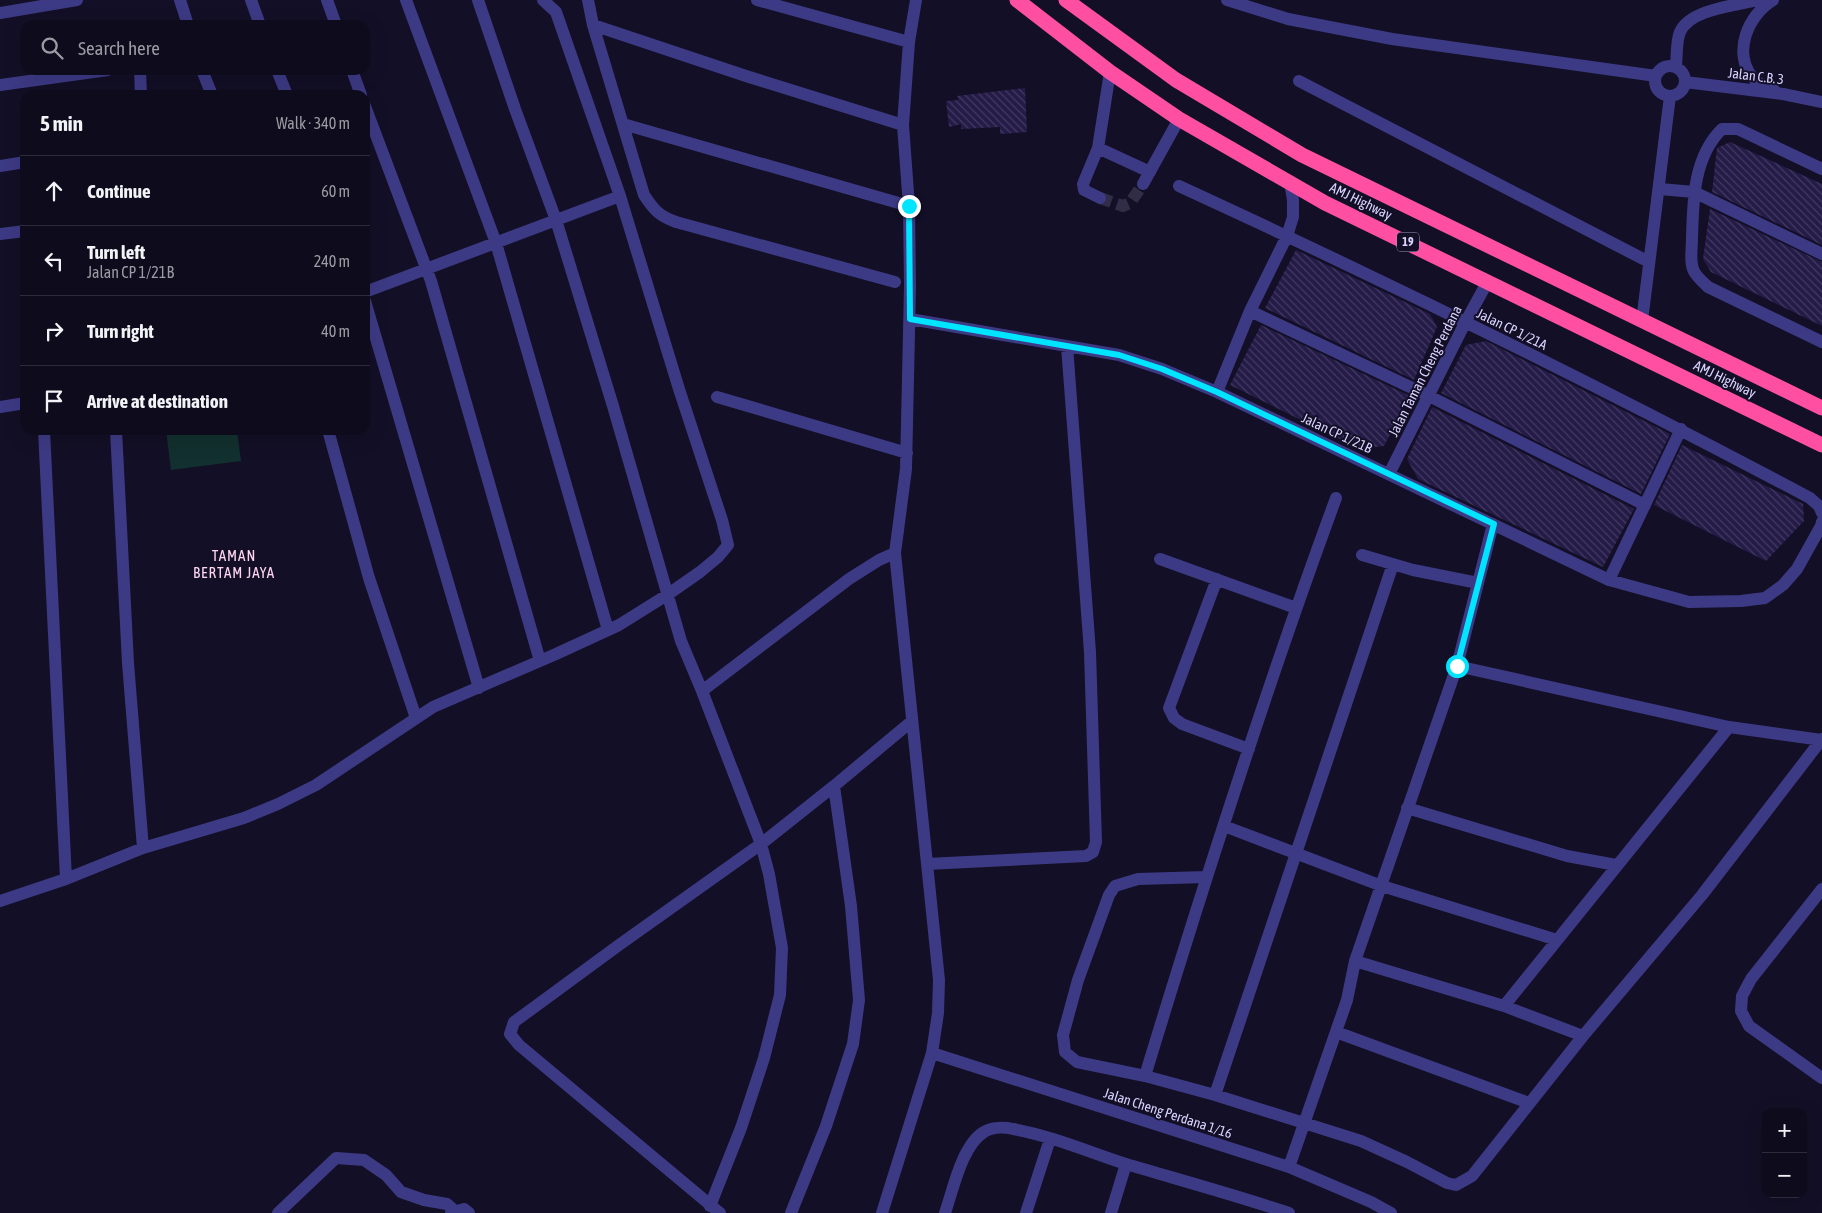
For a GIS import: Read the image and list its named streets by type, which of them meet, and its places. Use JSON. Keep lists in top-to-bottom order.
{
  "streets": {
    "highway": ["AMJ Highway", "19"],
    "street": [
      "Jalan C.B. 3",
      "Jalan CP 1/21A",
      "Jalan Taman Cheng Perdana",
      "Jalan CP 1/21B",
      "Jalan Cheng Perdana 1/16"
    ]
  },
  "crossings": [
    ["AMJ Highway", "Jalan Taman Cheng Perdana"],
    ["Jalan CP 1/21A", "Jalan Taman Cheng Perdana"],
    ["Jalan Taman Cheng Perdana", "Jalan CP 1/21B"]
  ],
  "districts": ["TAMAN BERTAM JAYA"],
  "page": {
    "search": "Search here",
    "heading": ["5 min", "Walk · 340 m"],
    "list": [
      ["Continue", "60 m"],
      ["Turn left", "Jalan CP 1/21B", "240 m"],
      ["Turn right", "40 m"],
      "Arrive at destination"
    ],
    "map_buttons": ["+", "−"]
  }
}
